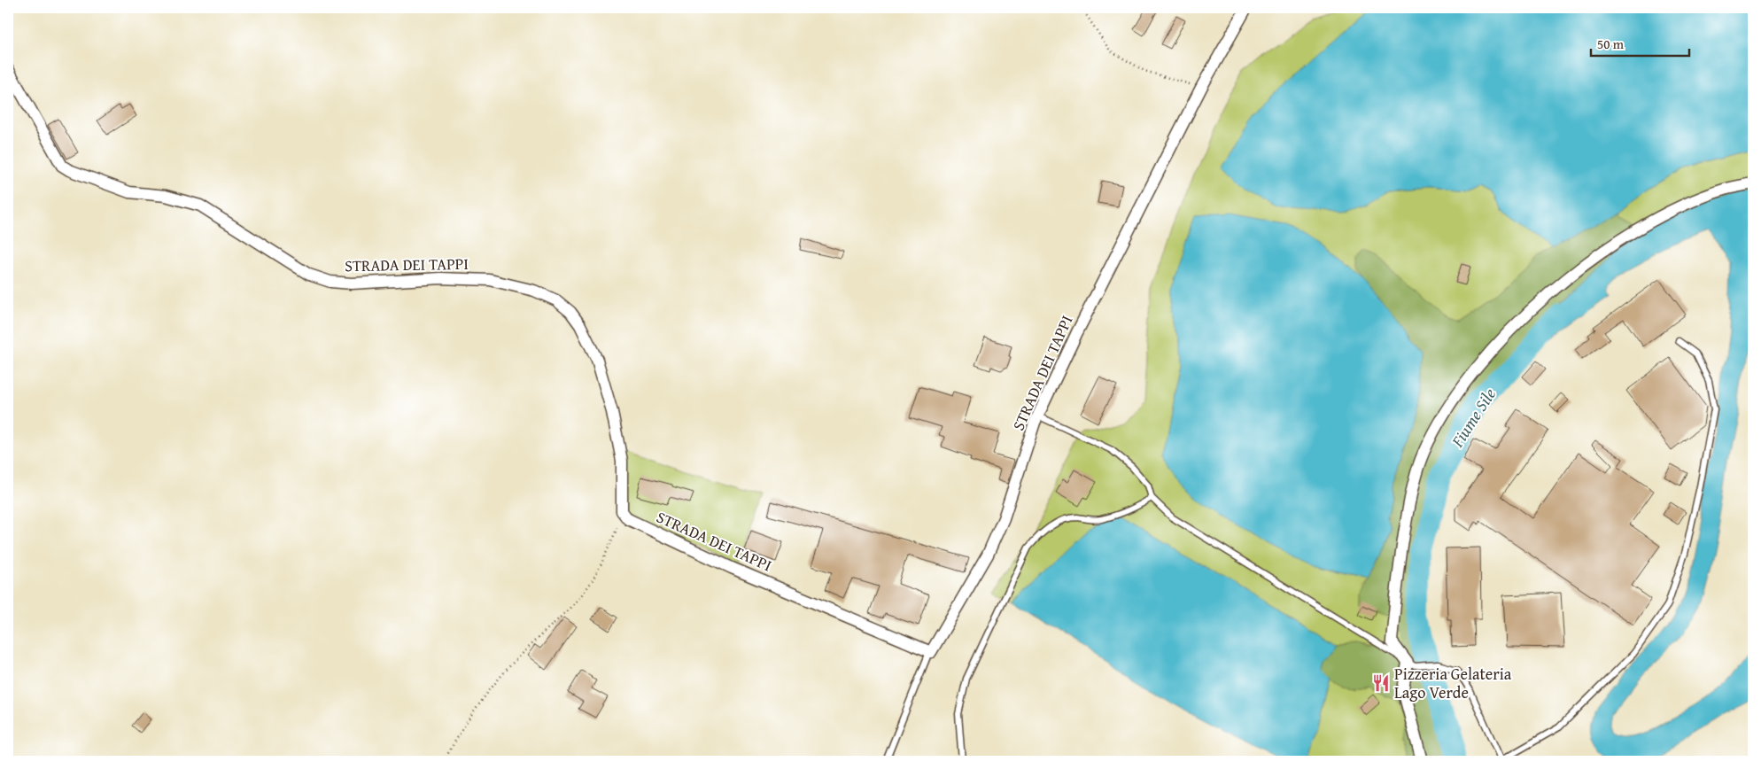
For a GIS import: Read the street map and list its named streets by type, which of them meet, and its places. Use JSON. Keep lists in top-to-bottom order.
{
  "streets": {
    "street": ["STRADA DEI TAPPI"]
  },
  "water": ["Fiume Sile"],
  "places": {
    "restaurant": ["Pizzeria Gelateria Lago Verde"]
  },
  "scale_bar": "50 m"
}
